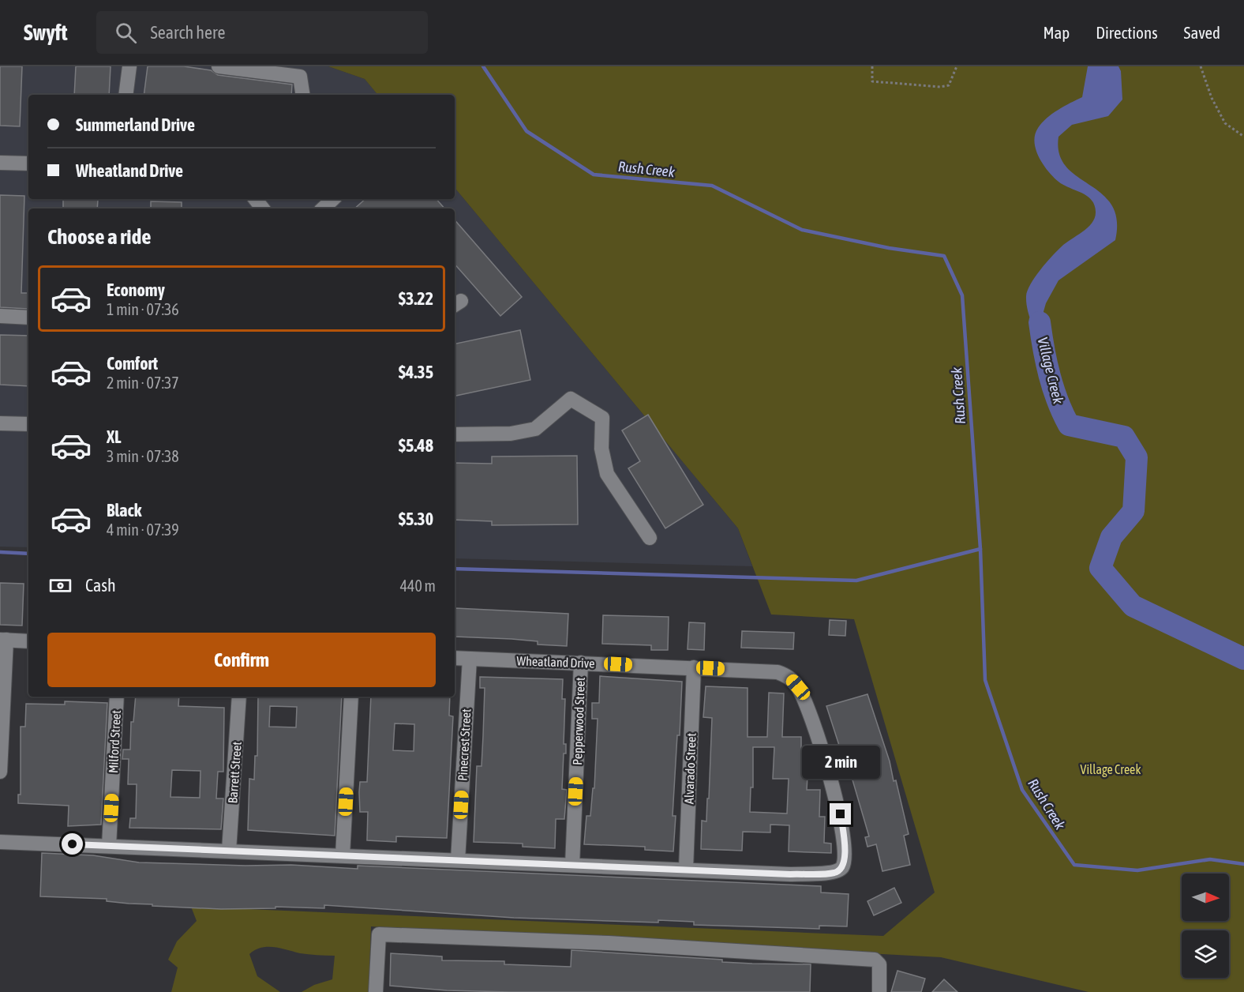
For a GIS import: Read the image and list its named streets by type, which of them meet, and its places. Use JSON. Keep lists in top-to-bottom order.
{
  "streets": {
    "street": [
      "Wheatland Drive",
      "Pepperwood Street",
      "Milford Street",
      "Pinecrest Street",
      "Alvarado Street",
      "Barrett Street"
    ]
  },
  "crossings": [
    ["Wheatland Drive", "Pepperwood Street"],
    ["Wheatland Drive", "Pinecrest Street"],
    ["Wheatland Drive", "Alvarado Street"]
  ],
  "water": ["Rush Creek", "Village Creek"],
  "parks": ["Village Creek"],
  "north": "right",
  "page": {
    "header": "Swyft",
    "search": "Search here",
    "nav": ["Map", "Directions", "Saved"],
    "banner": ["Summerland Drive", "Wheatland Drive"],
    "heading": "Choose a ride",
    "list": [
      {
        "name": "Economy",
        "note": "1 min · 07:36",
        "value": "$3.22"
      },
      {
        "name": "Comfort",
        "note": "2 min · 07:37",
        "value": "$4.35"
      },
      {
        "name": "XL",
        "note": "3 min · 07:38",
        "value": "$5.48"
      },
      {
        "name": "Black",
        "note": "4 min · 07:39",
        "value": "$5.30"
      }
    ],
    "pay": ["Cash", "440 m"],
    "buttons": "Confirm",
    "bubble": "2 min"
  }
}
